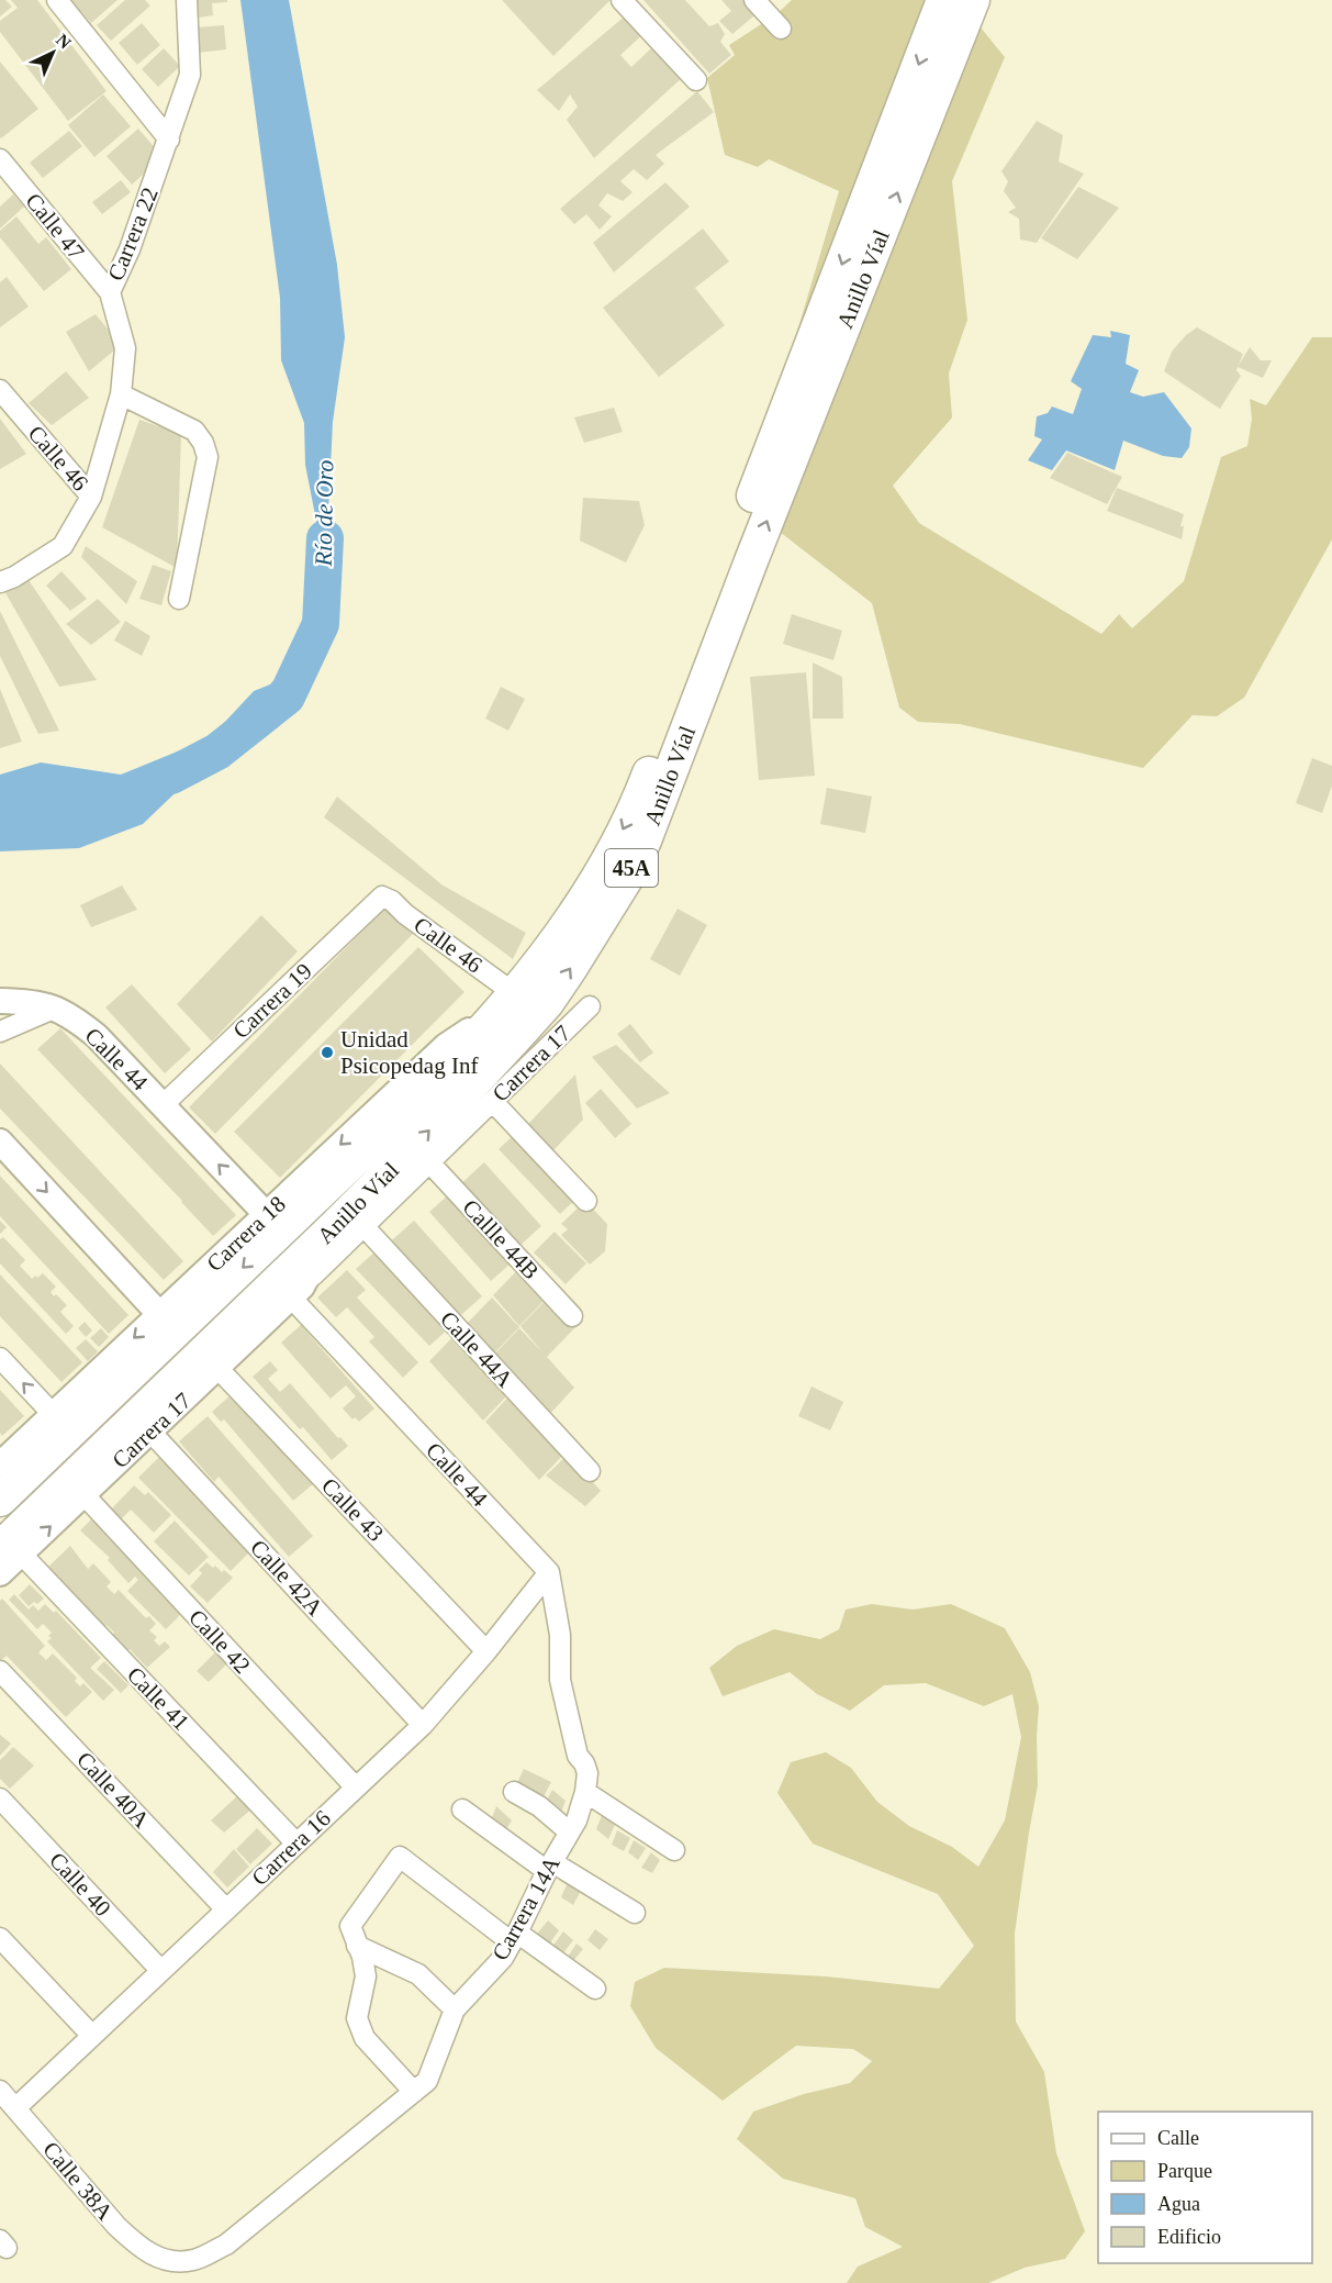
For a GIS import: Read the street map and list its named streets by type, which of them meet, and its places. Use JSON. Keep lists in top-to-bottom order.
{
  "streets": {
    "highway": ["Anillo Víal", "45A"],
    "street": [
      "Calle 47",
      "Carrera 22",
      "Calle 46",
      "Carrera 19",
      "Calle 44",
      "Carrera 17",
      "Carrera 18",
      "Callle 44B",
      "Calle 44A",
      "Calle 43",
      "Calle 42A",
      "Calle 42",
      "Calle 41",
      "Calle 40A",
      "Carrera 16",
      "Calle 40",
      "Carrera 14A",
      "Calle 38A"
    ]
  },
  "crossings": [
    ["Calle 47", "Carrera 22"],
    ["Carrera 22", "Calle 46"],
    ["Anillo Víal", "Calle 46"],
    ["Anillo Víal", "Carrera 17"],
    ["Anillo Víal", "Carrera 18"],
    ["Anillo Víal", "Calle 44A"],
    ["Anillo Víal", "Calle 41"],
    ["Calle 46", "Carrera 19"],
    ["Calle 46", "Carrera 18"],
    ["Carrera 19", "Calle 44"],
    ["Calle 44", "Carrera 17"],
    ["Calle 44", "Carrera 18"],
    ["Calle 44", "Carrera 16"],
    ["Calle 44", "Carrera 14A"],
    ["Carrera 17", "Callle 44B"],
    ["Carrera 17", "Calle 44A"],
    ["Carrera 17", "Calle 43"],
    ["Carrera 17", "Calle 42A"],
    ["Carrera 17", "Calle 42"],
    ["Carrera 17", "Calle 41"],
    ["Calle 43", "Carrera 16"],
    ["Calle 42A", "Carrera 16"],
    ["Calle 42", "Carrera 16"],
    ["Calle 41", "Carrera 16"],
    ["Calle 40A", "Carrera 16"],
    ["Carrera 16", "Calle 40"],
    ["Carrera 16", "Carrera 14A"],
    ["Carrera 16", "Calle 38A"],
    ["Carrera 14A", "Calle 38A"]
  ],
  "one_way": ["Carrera 18"],
  "water": ["Río de Oro"],
  "places": ["Unidad Psicopedag Inf"],
  "legend": [
    "Calle",
    "Parque",
    "Agua",
    "Edificio"
  ],
  "north": "top right"
}
